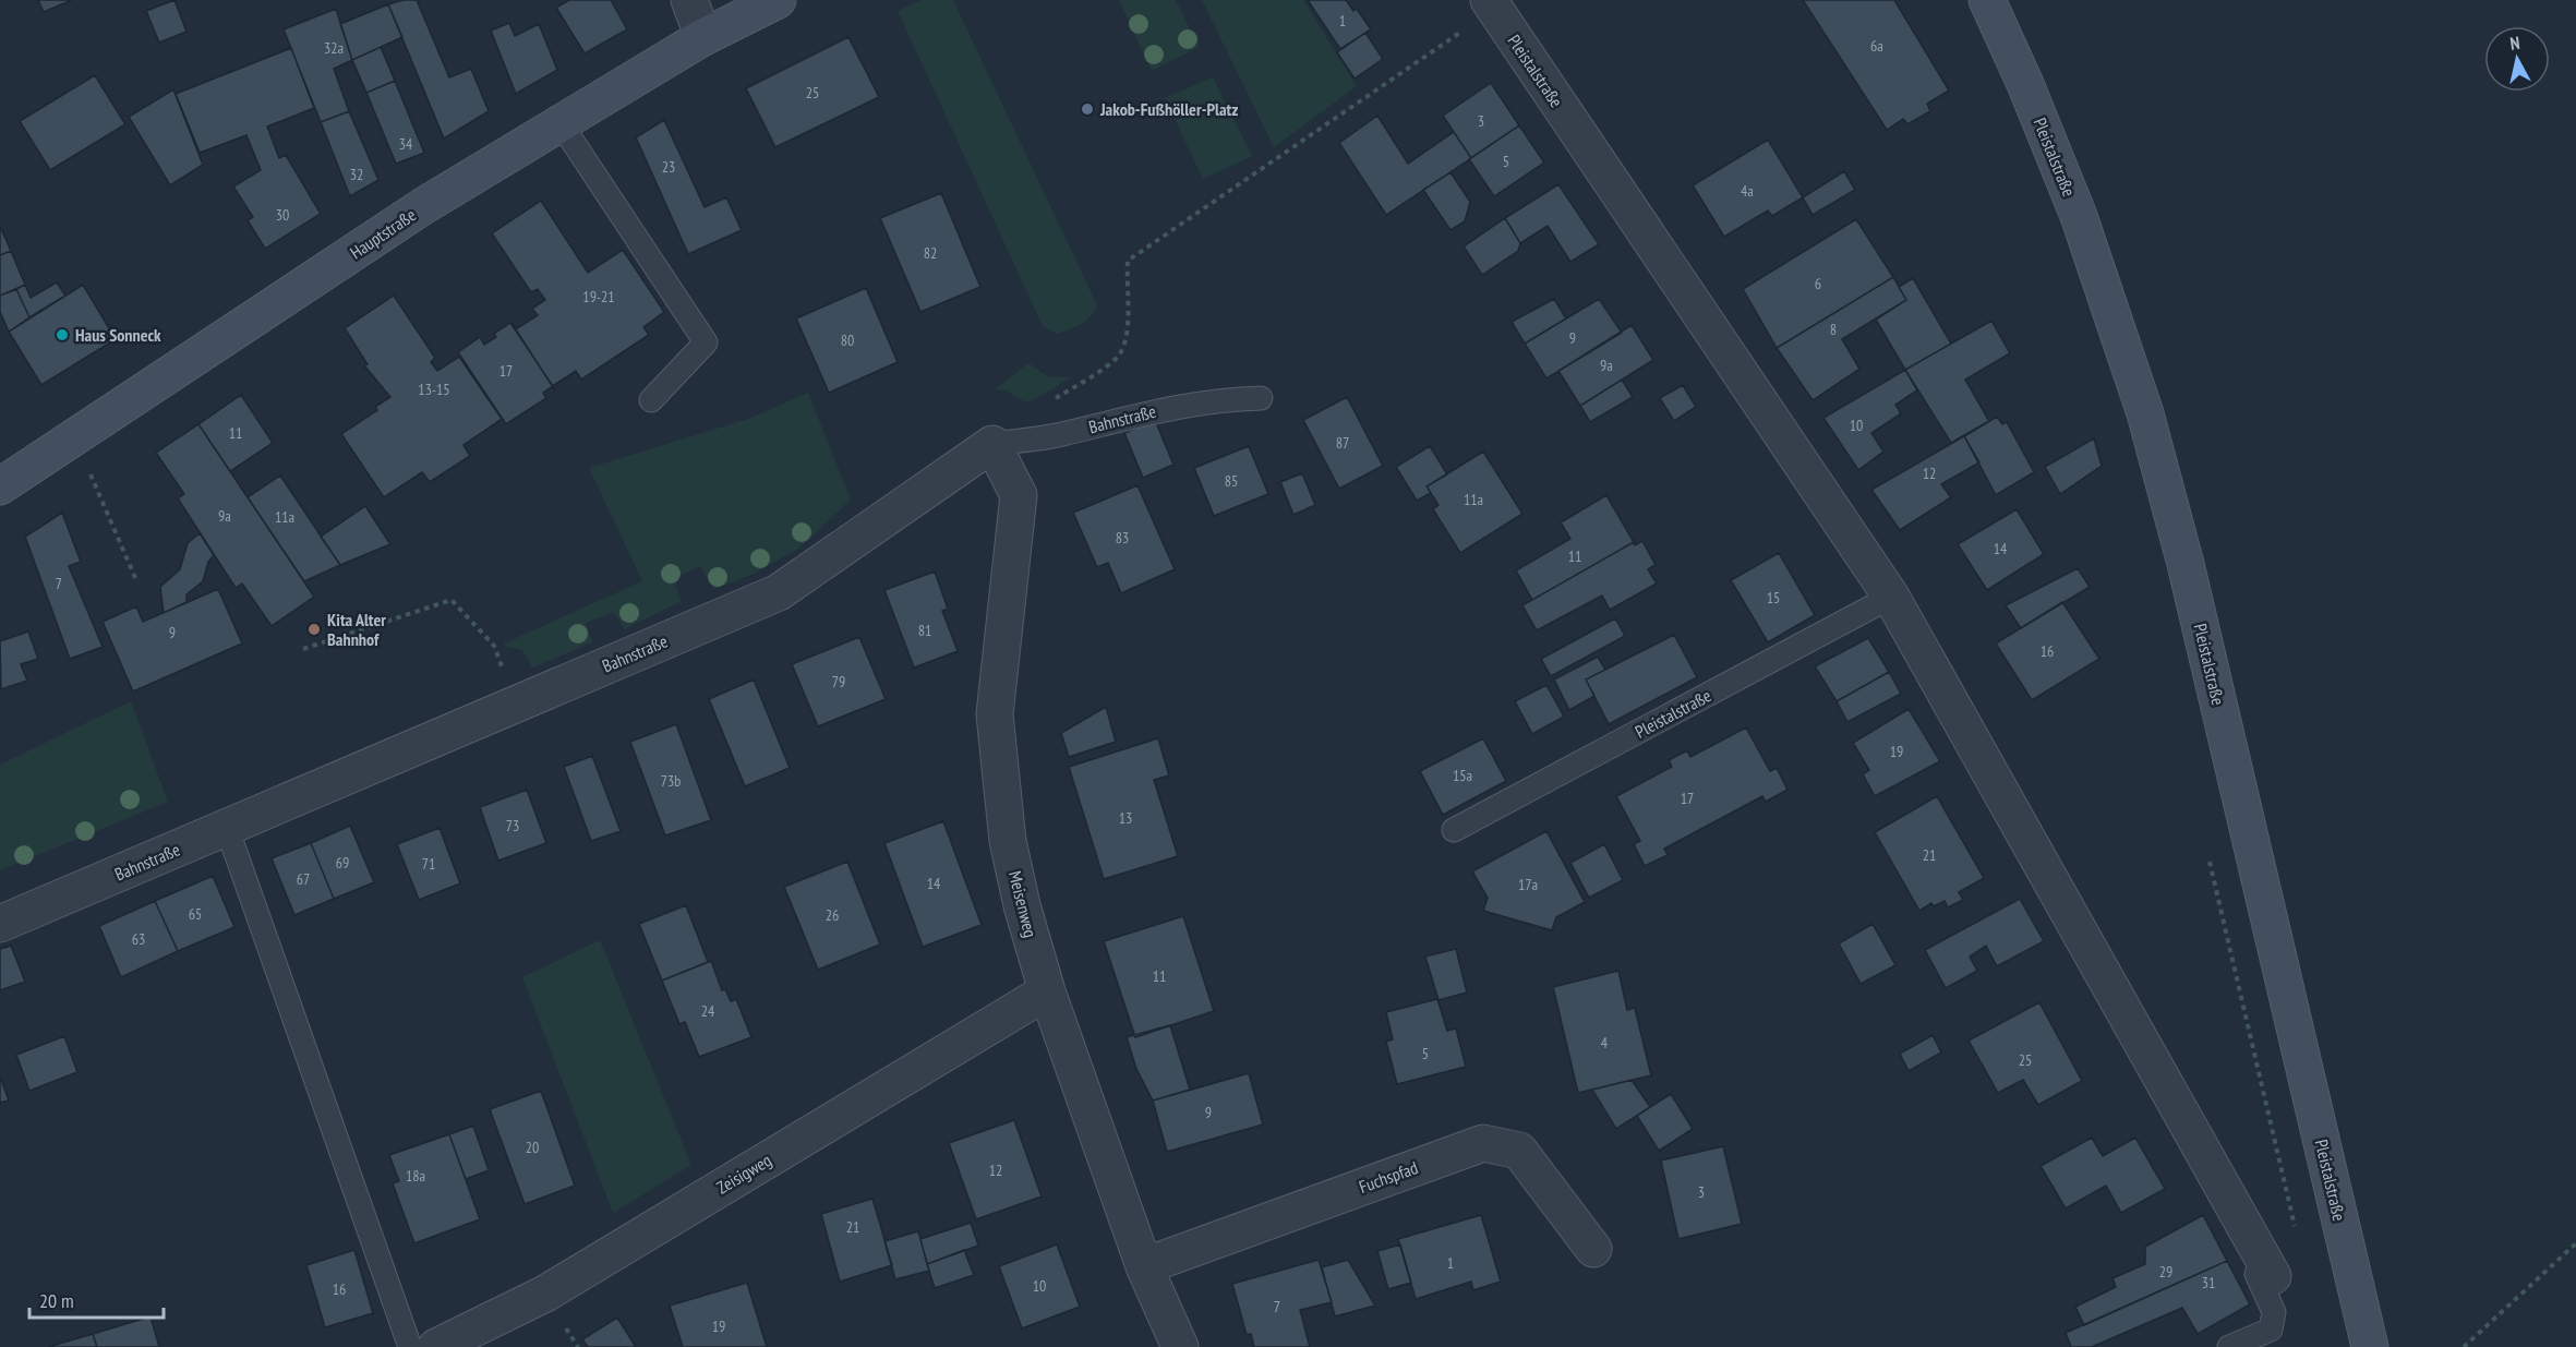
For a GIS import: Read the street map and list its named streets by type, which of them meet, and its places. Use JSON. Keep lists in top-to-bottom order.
{
  "streets": {
    "main road": ["Pleistalstraße", "Hauptstraße"],
    "street": [
      "Bahnstraße",
      "Meisenweg",
      "Zeisigweg",
      "Fuchspfad"
    ]
  },
  "crossings": [
    ["Bahnstraße", "Meisenweg"],
    ["Meisenweg", "Zeisigweg"],
    ["Meisenweg", "Fuchspfad"]
  ],
  "places": ["Jakob-Fußhöller-Platz", "Haus Sonneck", "Kita Alter Bahnhof"],
  "house_numbers": [
    "1",
    "6a",
    "32a",
    "25",
    "3",
    "34",
    "5",
    "23",
    "32",
    "4a",
    "30",
    "82",
    "6",
    "19-21",
    "8",
    "9",
    "80",
    "9a",
    "17",
    "13-15",
    "10",
    "11",
    "87",
    "12",
    "85",
    "11a",
    "9a",
    "11a",
    "83",
    "14",
    "11",
    "7",
    "15",
    "81",
    "9",
    "16",
    "79",
    "19",
    "15a",
    "73b",
    "17",
    "13",
    "73",
    "21",
    "69",
    "71",
    "67",
    "14",
    "17a",
    "65",
    "26",
    "63",
    "11",
    "24",
    "4",
    "5",
    "25",
    "9",
    "20",
    "12",
    "18a",
    "3",
    "21",
    "1",
    "29",
    "31",
    "10",
    "16",
    "7",
    "19"
  ],
  "scale_bar": "20 m",
  "north": "top"
}
